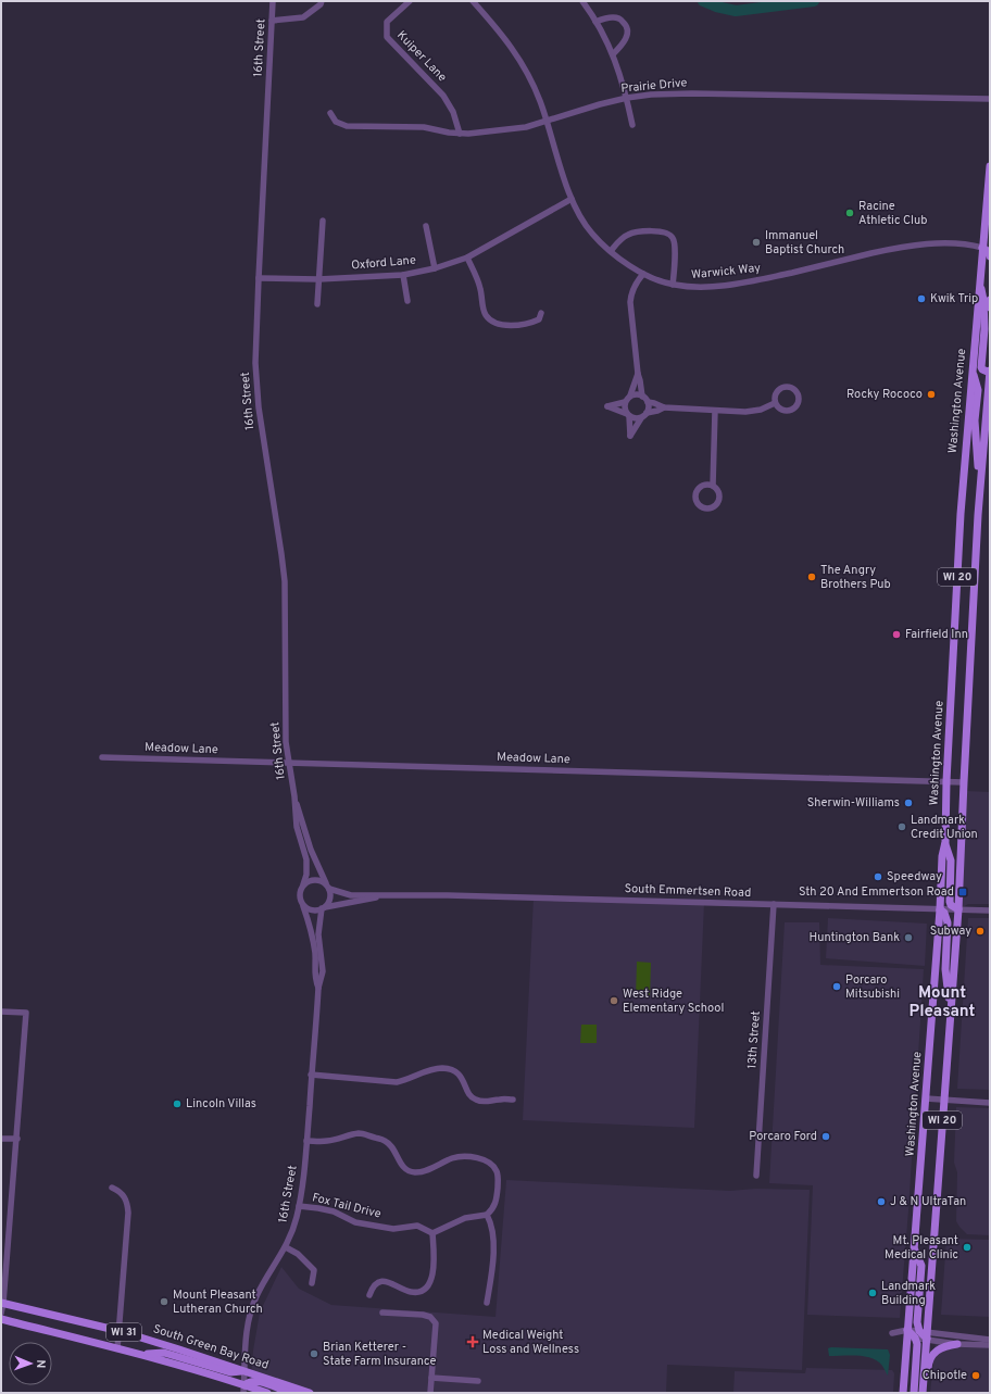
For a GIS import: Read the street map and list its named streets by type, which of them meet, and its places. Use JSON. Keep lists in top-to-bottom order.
{
  "streets": {
    "main road": [
      "Washington Avenue",
      "WI 20",
      "WI 31",
      "South Green Bay Road"
    ],
    "street": [
      "16th Street",
      "Kuiper Lane",
      "Prairie Drive",
      "Oxford Lane",
      "Warwick Way",
      "Meadow Lane",
      "South Emmertsen Road",
      "13th Street",
      "Fox Tail Drive"
    ]
  },
  "crossings": [
    ["16th Street", "Oxford Lane"],
    ["16th Street", "Meadow Lane"],
    ["16th Street", "South Emmertsen Road"],
    ["16th Street", "Fox Tail Drive"],
    ["16th Street", "South Green Bay Road"],
    ["Kuiper Lane", "Prairie Drive"],
    ["Prairie Drive", "Warwick Way"],
    ["Oxford Lane", "Warwick Way"],
    ["Warwick Way", "Washington Avenue"],
    ["Washington Avenue", "Meadow Lane"],
    ["Washington Avenue", "South Emmertsen Road"],
    ["South Emmertsen Road", "13th Street"]
  ],
  "districts": ["Mount Pleasant"],
  "places": {
    "other": [
      "Racine Athletic Club",
      "Immanuel Baptist Church",
      "Kwik Trip",
      "Rocky Rococo",
      "The Angry Brothers Pub",
      "Fairfield Inn",
      "Sherwin-Williams",
      "Landmark Credit Union",
      "Speedway",
      "Subway",
      "Huntington Bank",
      "Porcaro Mitsubishi",
      "West Ridge Elementary School",
      "Lincoln Villas",
      "Porcaro Ford",
      "J & N UltraTan",
      "Mt. Pleasant Medical Clinic",
      "Landmark Building",
      "Mount Pleasant Lutheran Church",
      "Brian Ketterer - State Farm Insurance",
      "Chipotle"
    ],
    "transit": ["Sth 20 And Emmertson Road"],
    "health": ["Medical Weight Loss and Wellness"]
  },
  "north": "right"
}
